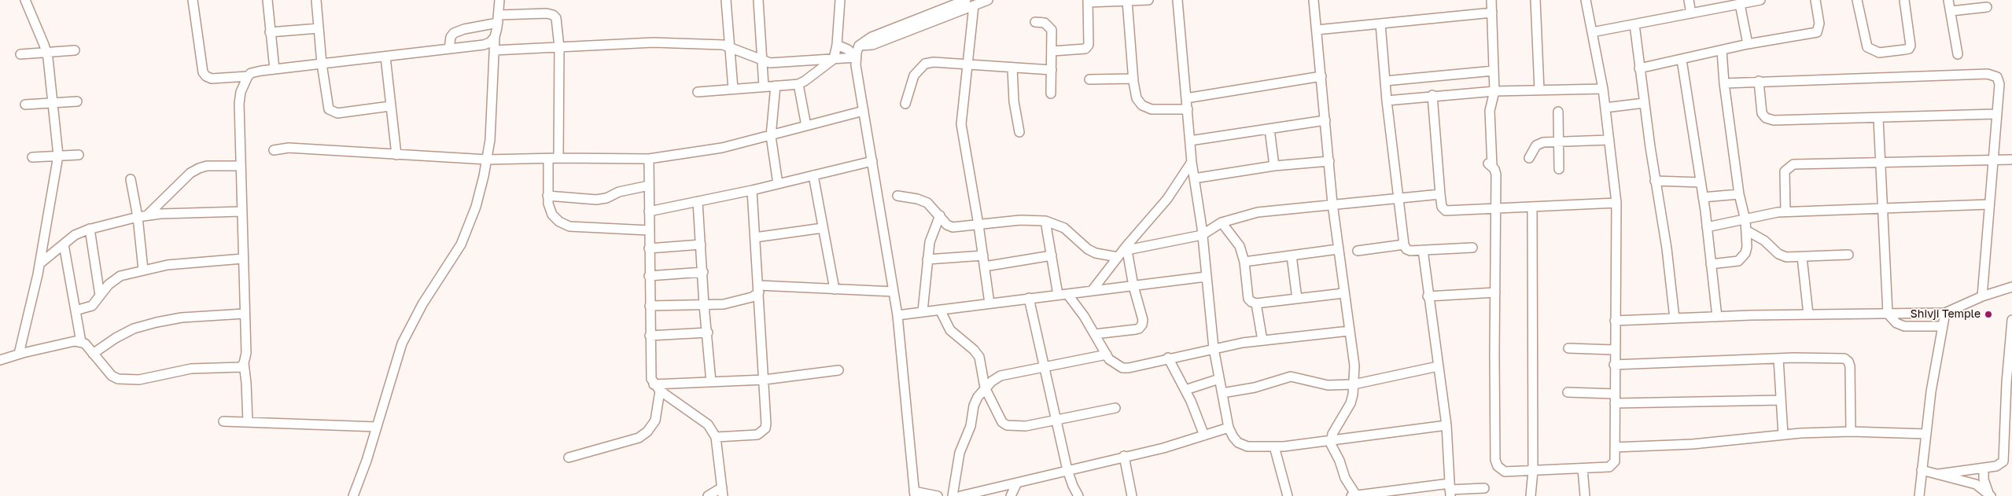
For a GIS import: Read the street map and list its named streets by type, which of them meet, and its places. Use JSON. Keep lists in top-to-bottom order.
{
  "places": ["Shivji Temple"]
}
